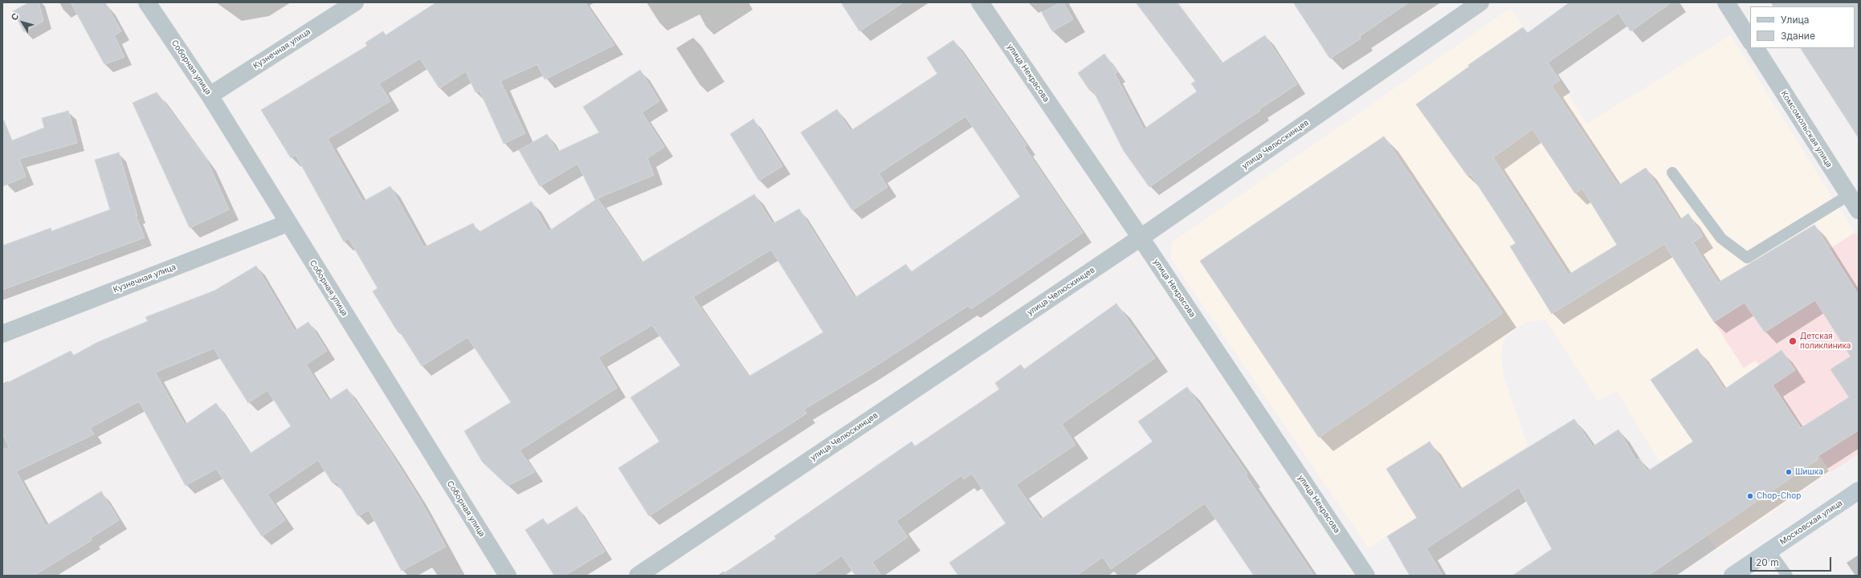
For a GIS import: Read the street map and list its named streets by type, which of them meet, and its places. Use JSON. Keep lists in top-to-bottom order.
{
  "streets": {
    "main road": ["Московская улица"],
    "street": [
      "Кузнечная улица",
      "Соборная улица",
      "улица Некрасова",
      "Комсомольская улица",
      "улица Челюскинцев"
    ]
  },
  "crossings": [
    ["Кузнечная улица", "Соборная улица"],
    ["улица Некрасова", "улица Челюскинцев"]
  ],
  "places": ["Детская поликлиника", "Шишка", "Chop-Chop"],
  "legend": ["Улица", "Здание"],
  "scale_bar": "20 m",
  "north": "top left"
}
